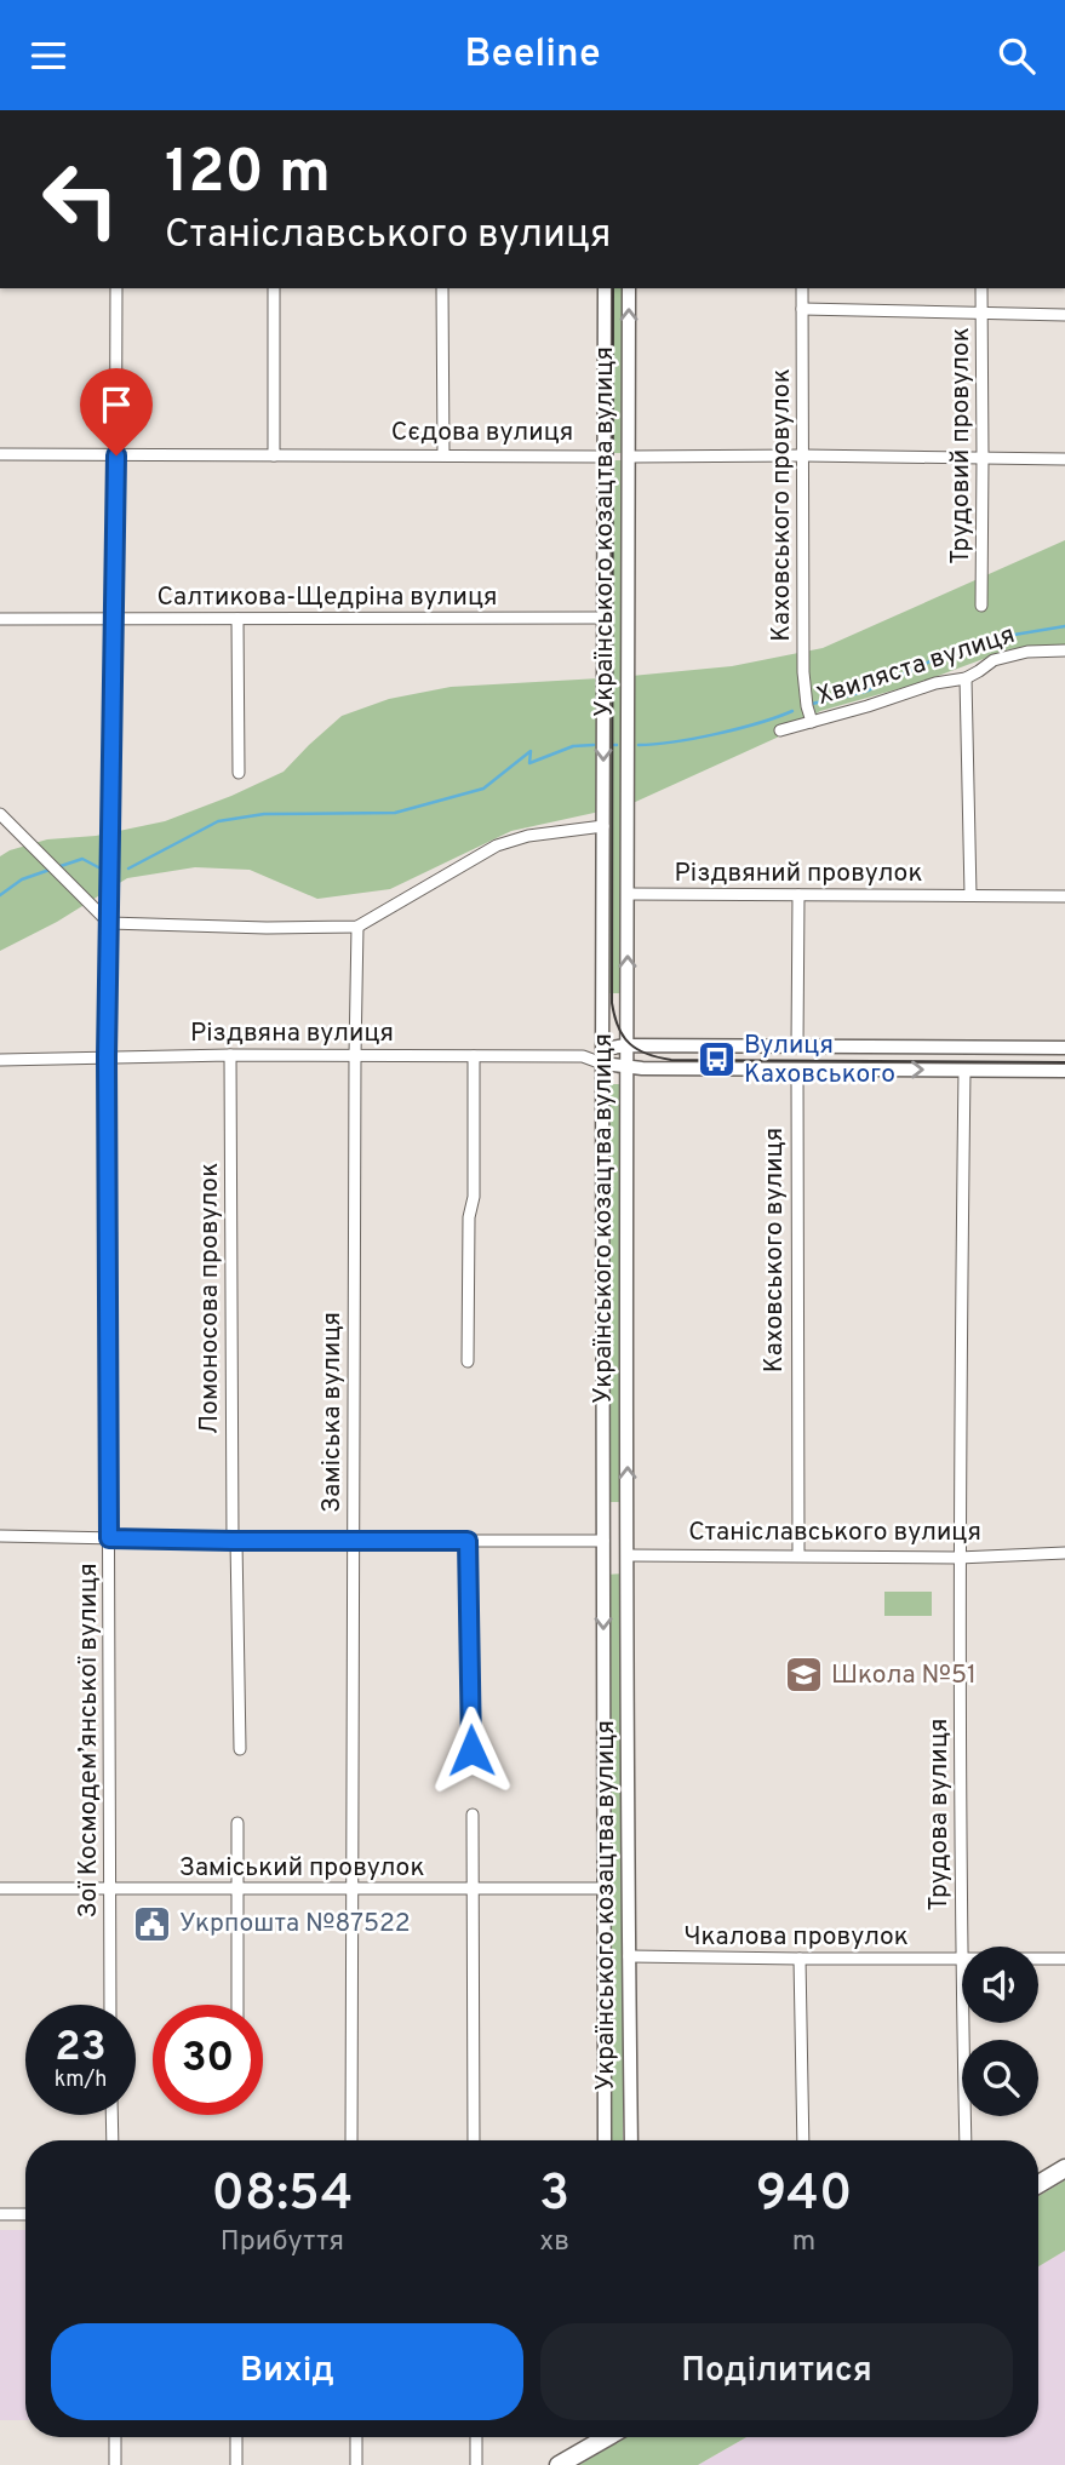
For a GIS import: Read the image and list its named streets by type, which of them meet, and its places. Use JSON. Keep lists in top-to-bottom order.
{
  "streets": {
    "street": [
      "Сєдова вулиця",
      "Трудовий провулок",
      "Каховського провулок",
      "Українського козацтва вулиця",
      "Салтикова-Щедріна вулиця",
      "Хвиляста вулиця",
      "Різдвяний провулок",
      "Різдвяна вулиця",
      "Каховського вулиця",
      "Ломоносова провулок",
      "Заміська вулиця",
      "Станіславського вулиця",
      "Зої Космодем’янської вулиця",
      "Трудова вулиця",
      "Заміський провулок",
      "Чкалова провулок"
    ]
  },
  "crossings": [
    ["Сєдова вулиця", "Трудовий провулок"],
    ["Сєдова вулиця", "Каховського провулок"],
    ["Сєдова вулиця", "Українського козацтва вулиця"],
    ["Сєдова вулиця", "Зої Космодем’янської вулиця"],
    ["Каховського провулок", "Хвиляста вулиця"],
    ["Українського козацтва вулиця", "Салтикова-Щедріна вулиця"],
    ["Українського козацтва вулиця", "Різдвяний провулок"],
    ["Українського козацтва вулиця", "Різдвяна вулиця"],
    ["Українського козацтва вулиця", "Станіславського вулиця"],
    ["Українського козацтва вулиця", "Заміський провулок"],
    ["Українського козацтва вулиця", "Чкалова провулок"],
    ["Салтикова-Щедріна вулиця", "Зої Космодем’янської вулиця"],
    ["Різдвяний провулок", "Каховського вулиця"],
    ["Різдвяна вулиця", "Каховського вулиця"],
    ["Різдвяна вулиця", "Ломоносова провулок"],
    ["Різдвяна вулиця", "Заміська вулиця"],
    ["Різдвяна вулиця", "Зої Космодем’янської вулиця"],
    ["Різдвяна вулиця", "Трудова вулиця"],
    ["Каховського вулиця", "Станіславського вулиця"],
    ["Заміська вулиця", "Заміський провулок"],
    ["Станіславського вулиця", "Трудова вулиця"],
    ["Зої Космодем’янської вулиця", "Заміський провулок"],
    ["Трудова вулиця", "Чкалова провулок"]
  ],
  "places": {
    "bus stop": ["Вулиця Каховського"],
    "school or university": ["Школа №51"],
    "public building": ["Укрпошта №87522"]
  },
  "page": {
    "header": "Beeline",
    "turn": ["120 m", "Станіславського вулиця"],
    "speed": "23 km/h",
    "limit": "30",
    "eta": [
      "08:54",
      "Прибуття",
      "3",
      "хв",
      "940",
      "m"
    ],
    "buttons": ["Вихід", "Поділитися"]
  }
}
